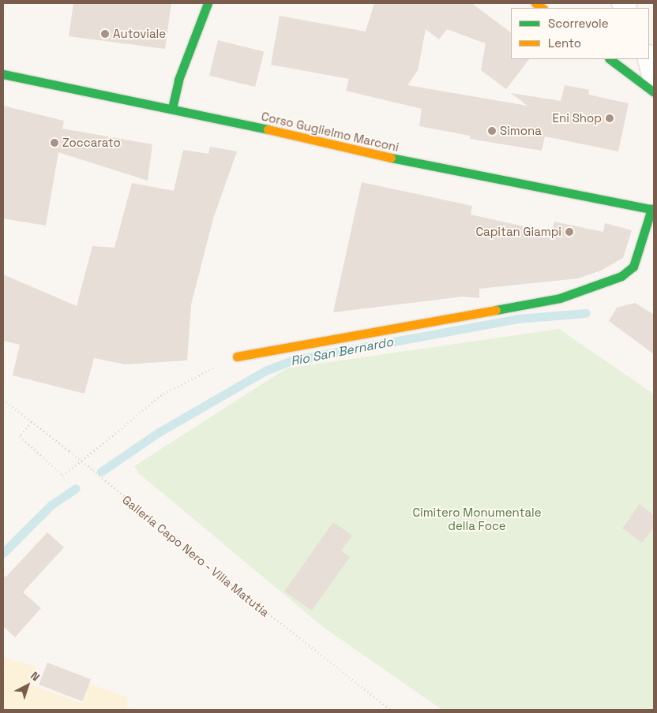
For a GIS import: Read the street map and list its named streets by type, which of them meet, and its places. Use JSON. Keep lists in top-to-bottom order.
{
  "streets": {
    "main road": ["Corso Guglielmo Marconi"],
    "path": ["Galleria Capo Nero - Villa Matutia"]
  },
  "water": ["Rio San Bernardo"],
  "parks": ["Cimitero Monumentale della Foce"],
  "places": [
    "Autoviale",
    "Eni Shop",
    "Simona",
    "Zoccarato",
    "Capitan Giampi"
  ],
  "legend": ["Scorrevole", "Lento"],
  "north": "top right"
}
